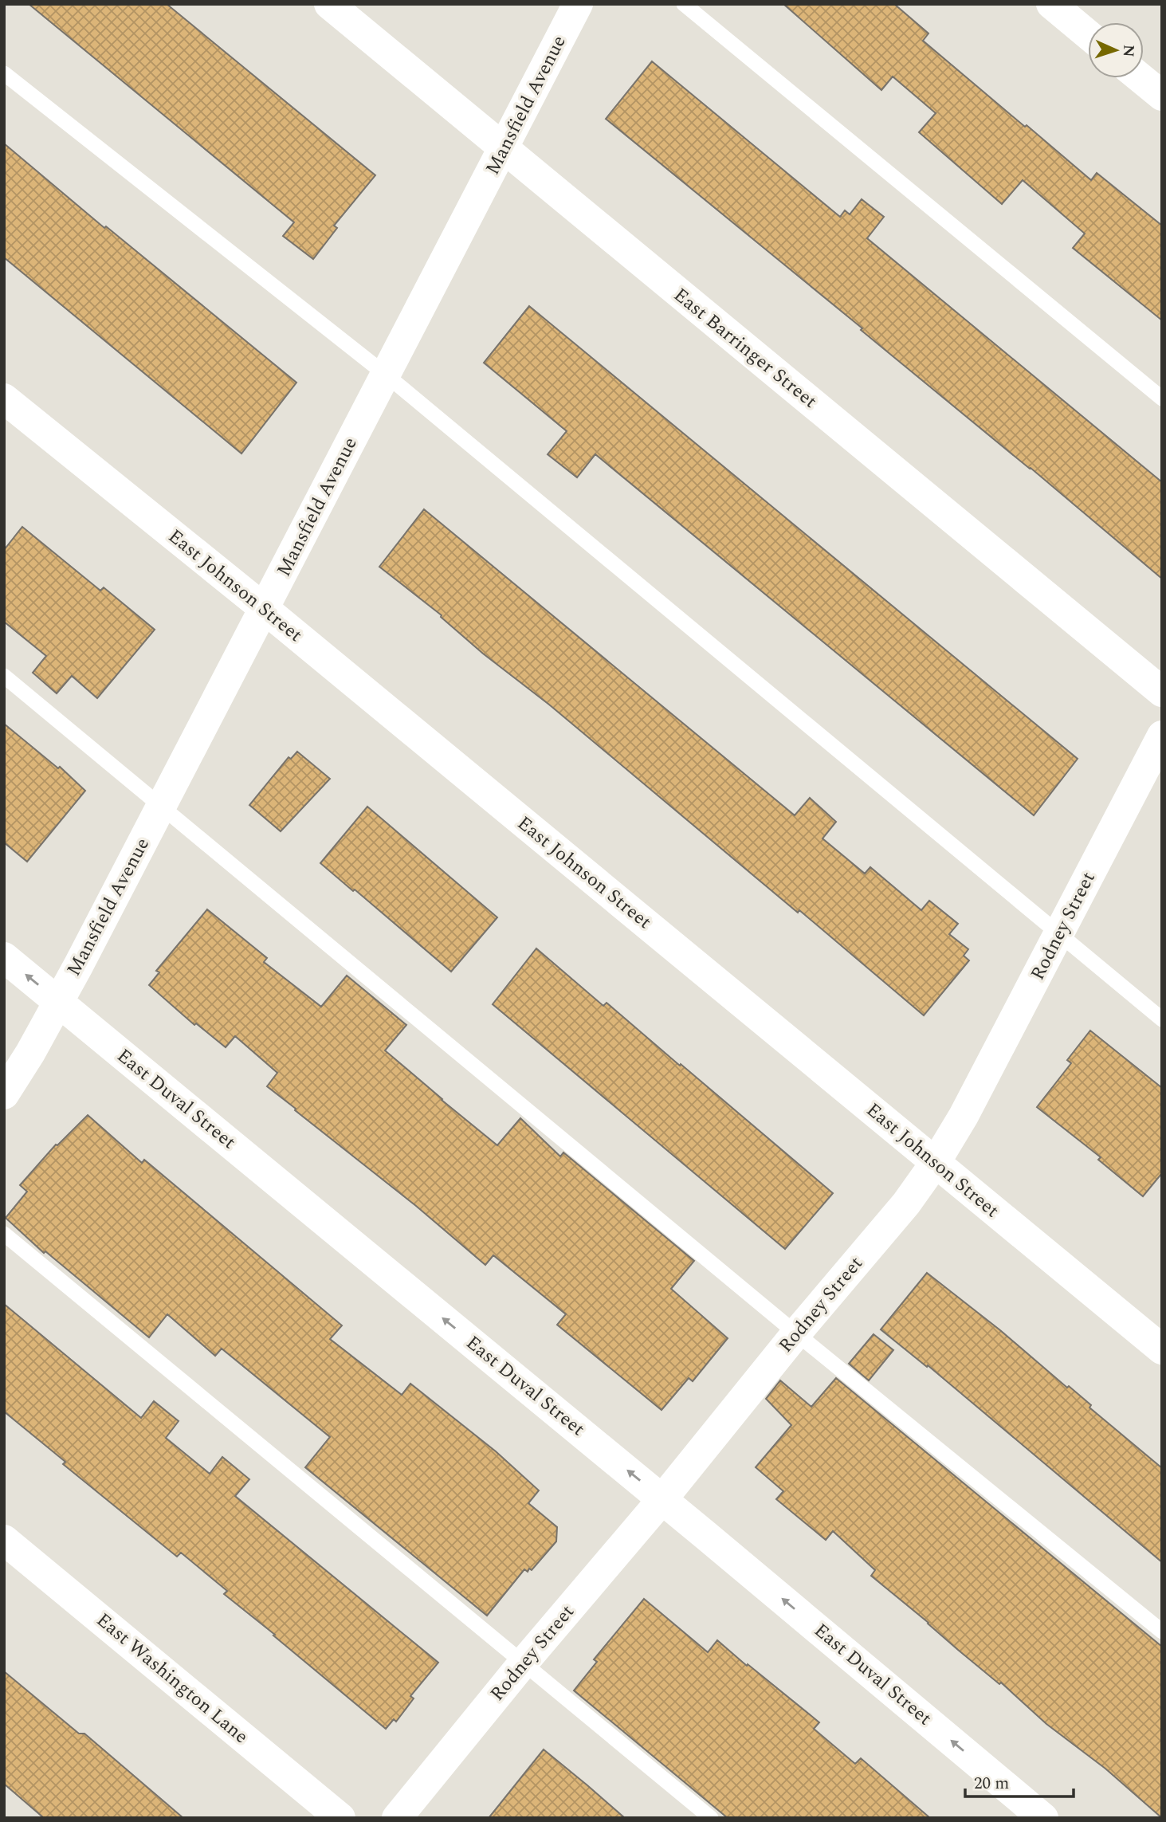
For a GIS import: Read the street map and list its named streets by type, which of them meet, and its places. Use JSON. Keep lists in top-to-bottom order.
{
  "streets": {
    "street": [
      "Mansfield Avenue",
      "East Barringer Street",
      "East Johnson Street",
      "Rodney Street",
      "East Duval Street",
      "East Washington Lane"
    ]
  },
  "crossings": [
    ["Mansfield Avenue", "East Barringer Street"],
    ["Mansfield Avenue", "East Johnson Street"],
    ["Mansfield Avenue", "East Duval Street"],
    ["East Johnson Street", "Rodney Street"],
    ["Rodney Street", "East Duval Street"]
  ],
  "one_way": ["East Duval Street"],
  "scale_bar": "20 m",
  "north": "right"
}
